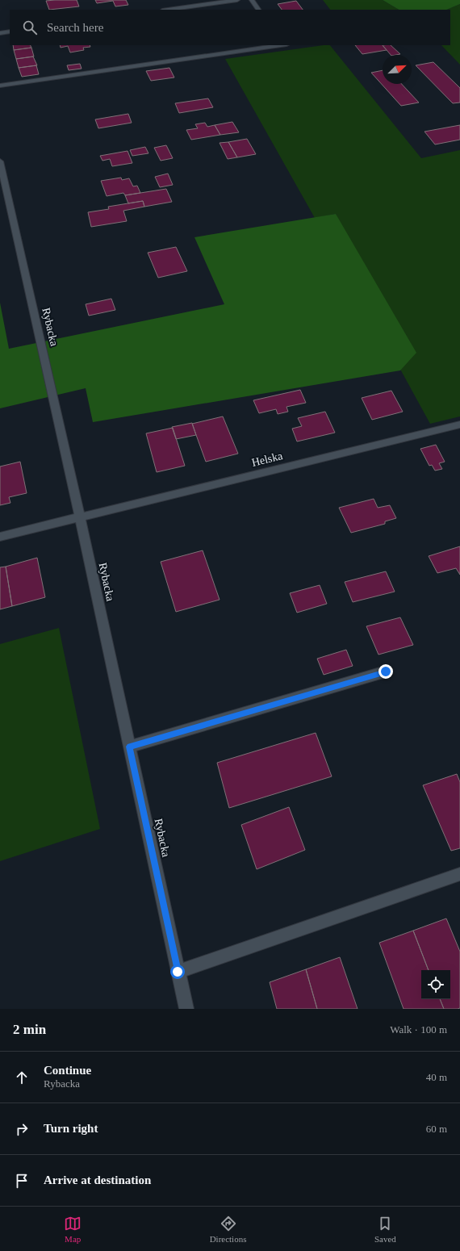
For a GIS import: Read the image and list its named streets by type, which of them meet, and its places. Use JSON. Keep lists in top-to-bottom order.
{
  "streets": {
    "street": ["Rybacka", "Helska"]
  },
  "crossings": [
    ["Rybacka", "Helska"]
  ],
  "north": "top right",
  "page": {
    "search": "Search here",
    "heading": ["2 min", "Walk · 100 m"],
    "list": [
      ["Continue", "Rybacka", "40 m"],
      ["Turn right", "60 m"],
      "Arrive at destination"
    ],
    "nav": ["Map", "Directions", "Saved"]
  }
}
